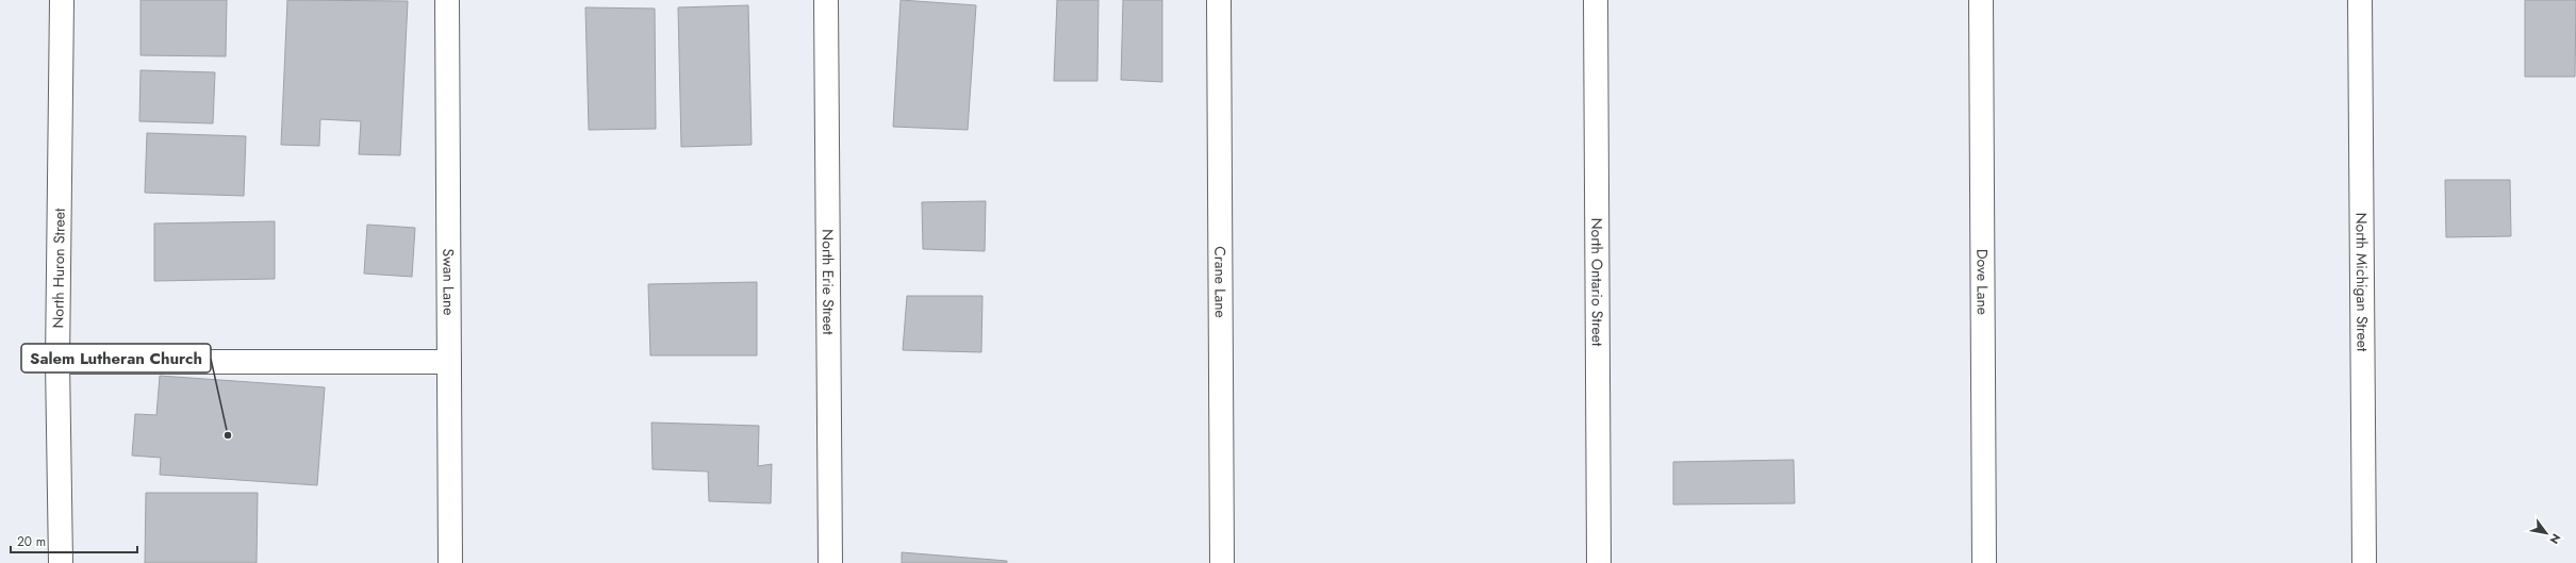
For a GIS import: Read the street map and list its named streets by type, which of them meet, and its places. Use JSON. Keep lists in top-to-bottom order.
{
  "streets": {
    "street": [
      "North Huron Street",
      "Swan Lane",
      "North Erie Street",
      "Crane Lane",
      "North Ontario Street",
      "Dove Lane",
      "North Michigan Street"
    ]
  },
  "places": ["Salem Lutheran Church"],
  "scale_bar": "20 m",
  "north": "bottom right"
}
